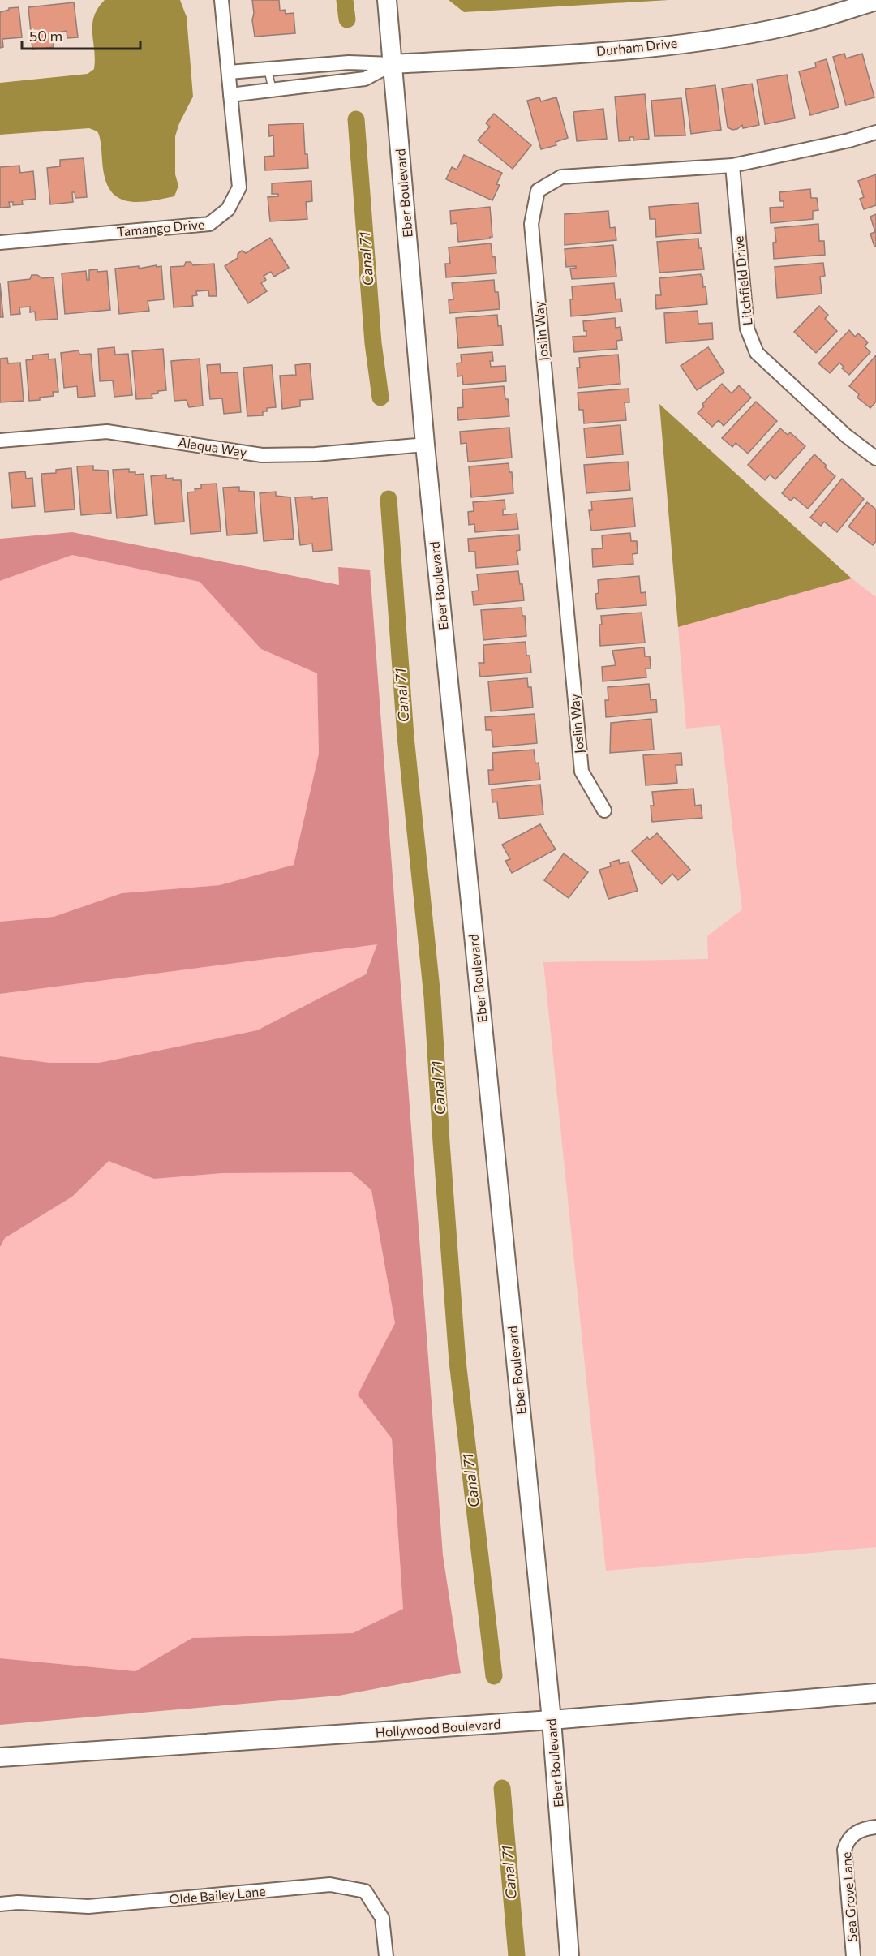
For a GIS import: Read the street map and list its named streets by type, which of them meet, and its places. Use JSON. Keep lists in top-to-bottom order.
{
  "streets": {
    "street": [
      "Durham Drive",
      "Eber Boulevard",
      "Tamango Drive",
      "Litchfield Drive",
      "Joslin Way",
      "Alaqua Way",
      "Hollywood Boulevard",
      "Olde Bailey Lane",
      "Sea Grove Lane"
    ]
  },
  "crossings": [
    ["Durham Drive", "Eber Boulevard"],
    ["Eber Boulevard", "Alaqua Way"],
    ["Eber Boulevard", "Hollywood Boulevard"],
    ["Litchfield Drive", "Joslin Way"]
  ],
  "water": ["Canal 71"],
  "scale_bar": "50 m"
}
